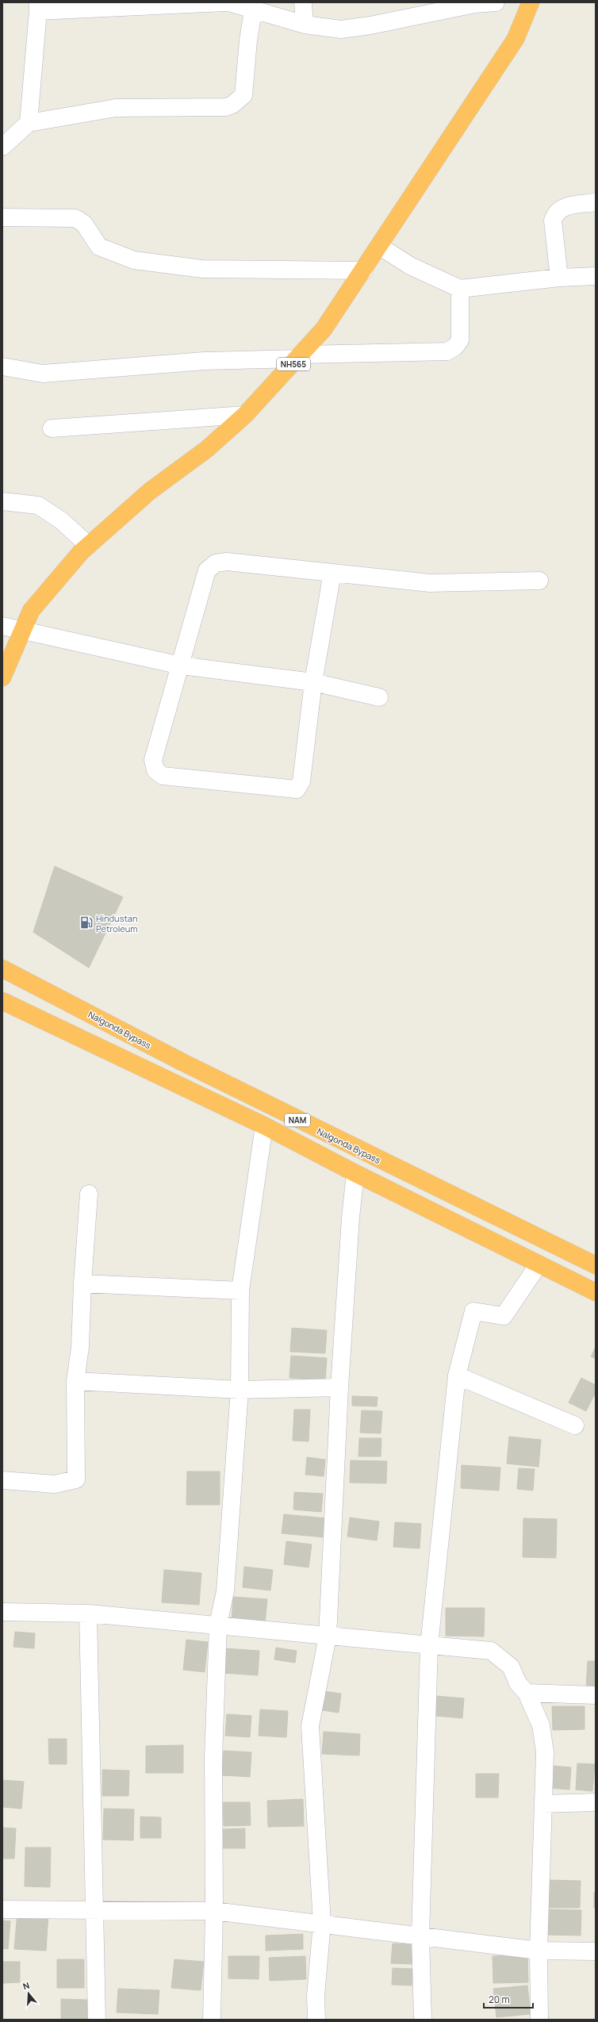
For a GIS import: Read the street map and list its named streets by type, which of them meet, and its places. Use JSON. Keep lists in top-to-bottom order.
{
  "streets": {
    "highway": ["NH565", "Nalgonda Bypass", "NAM"]
  },
  "places": {
    "fuel station": ["Hindustan Petroleum"]
  },
  "scale_bar": "20 m",
  "north": "top"
}
